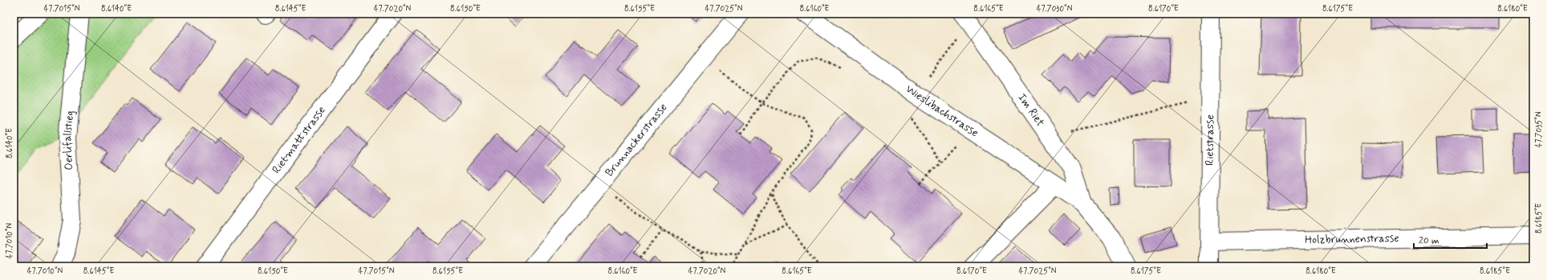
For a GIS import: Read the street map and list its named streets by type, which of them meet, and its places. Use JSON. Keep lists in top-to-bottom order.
{
  "streets": {
    "street": [
      "Im Riet",
      "Wieslibachstrasse",
      "Rietmattstrasse",
      "Brunnackerstrasse",
      "Rietstrasse",
      "Oerlifallstieg",
      "Holzbrunnenstrasse"
    ]
  },
  "crossings": [
    ["Im Riet", "Wieslibachstrasse"],
    ["Rietstrasse", "Holzbrunnenstrasse"]
  ],
  "scale_bar": "20 m",
  "coordinates": [
    "47.7015°N",
    "8.6140°E",
    "8.6145°E",
    "47.7020°N",
    "8.6150°E",
    "8.6155°E",
    "47.7025°N",
    "8.6160°E",
    "8.6165°E",
    "47.7030°N",
    "8.6170°E",
    "8.6175°E",
    "8.6180°E",
    "47.7035°N",
    "8.6185°E",
    "47.7010°N"
  ]
}
